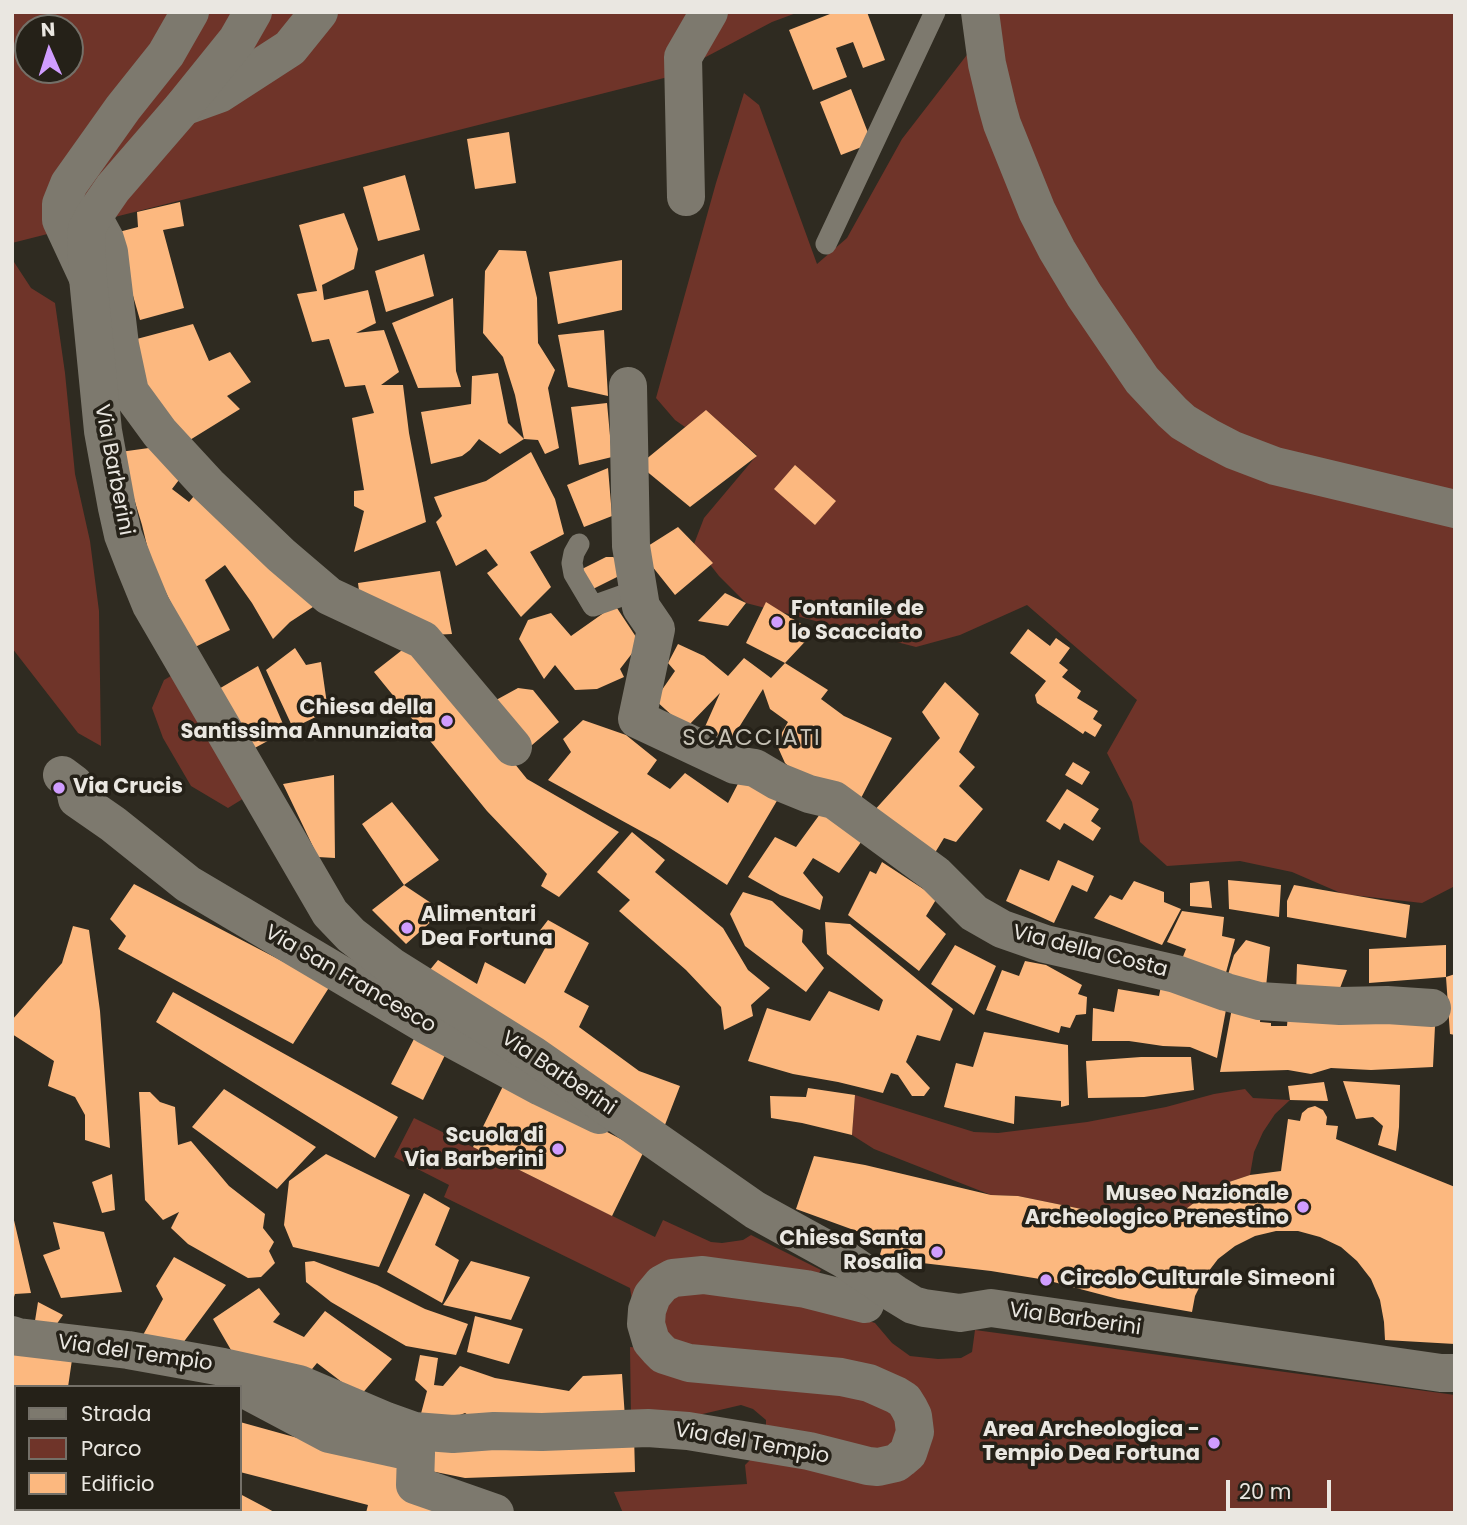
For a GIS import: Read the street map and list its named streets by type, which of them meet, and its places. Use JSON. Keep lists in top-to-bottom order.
{
  "streets": {
    "street": [
      "Via Barberini",
      "Via della Costa",
      "Via San Francesco",
      "Via del Tempio"
    ]
  },
  "crossings": [
    ["Via Barberini", "Via San Francesco"],
    ["Via Barberini", "Via del Tempio"]
  ],
  "districts": ["SCACCIATI"],
  "places": [
    "Fontanile de lo Scacciato",
    "Chiesa della Santissima Annunziata",
    "Via Crucis",
    "Alimentari Dea Fortuna",
    "Scuola di Via Barberini",
    "Museo Nazionale Archeologico Prenestino",
    "Chiesa Santa Rosalia",
    "Circolo Culturale Simeoni",
    "Area Archeologica - Tempio Dea Fortuna"
  ],
  "legend": ["Strada", "Parco", "Edificio"],
  "scale_bar": "20 m",
  "north": "top"
}
